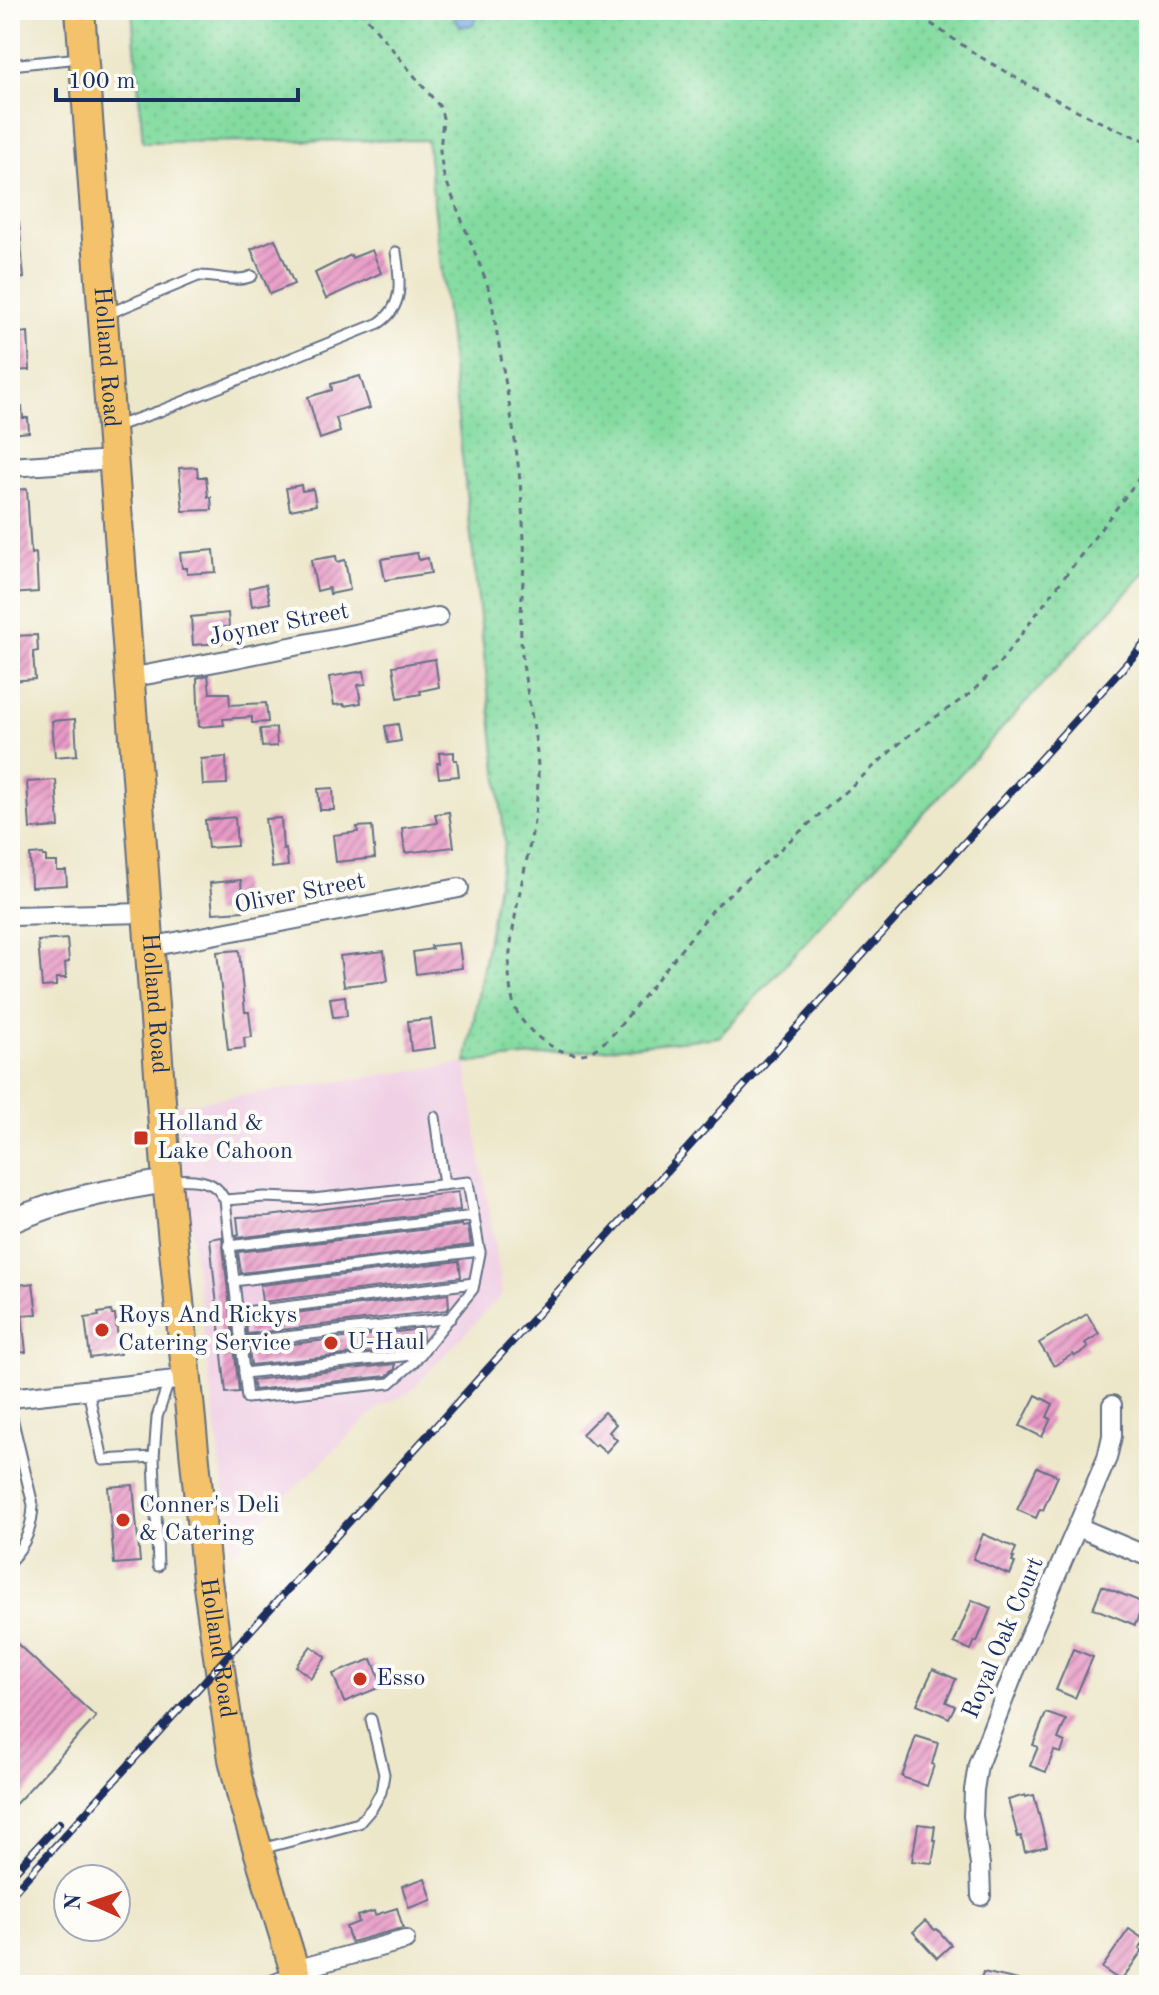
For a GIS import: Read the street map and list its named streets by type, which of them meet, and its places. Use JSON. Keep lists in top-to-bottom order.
{
  "streets": {
    "main road": ["Holland Road"],
    "street": ["Joyner Street", "Oliver Street", "Royal Oak Court"]
  },
  "crossings": [
    ["Holland Road", "Joyner Street"],
    ["Holland Road", "Oliver Street"]
  ],
  "places": {
    "transit": ["Holland & Lake Cahoon"],
    "other": [
      "Roys And Rickys Catering Service",
      "U-Haul",
      "Conner's Deli & Catering",
      "Esso"
    ]
  },
  "scale_bar": "100 m",
  "north": "left"
}
